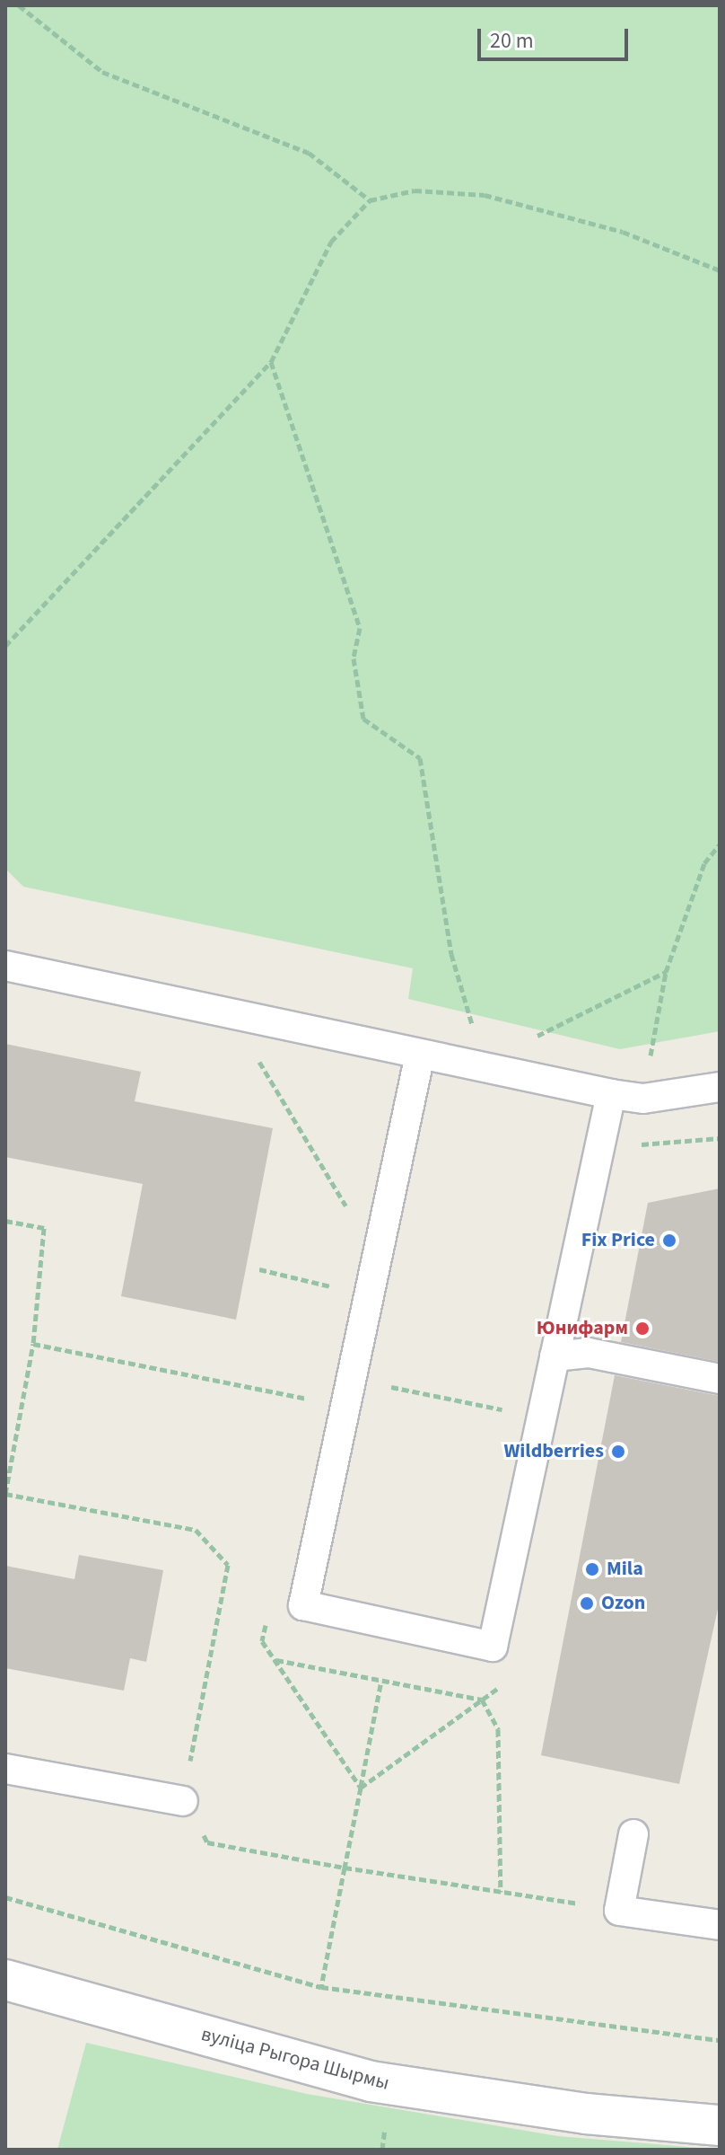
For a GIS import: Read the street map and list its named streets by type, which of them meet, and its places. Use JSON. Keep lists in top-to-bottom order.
{
  "streets": {
    "street": ["вуліца Рыгора Шырмы"]
  },
  "places": [
    "Fix Price",
    "Юнифарм",
    "Wildberries",
    "Mila",
    "Ozon"
  ],
  "scale_bar": "20 m"
}
